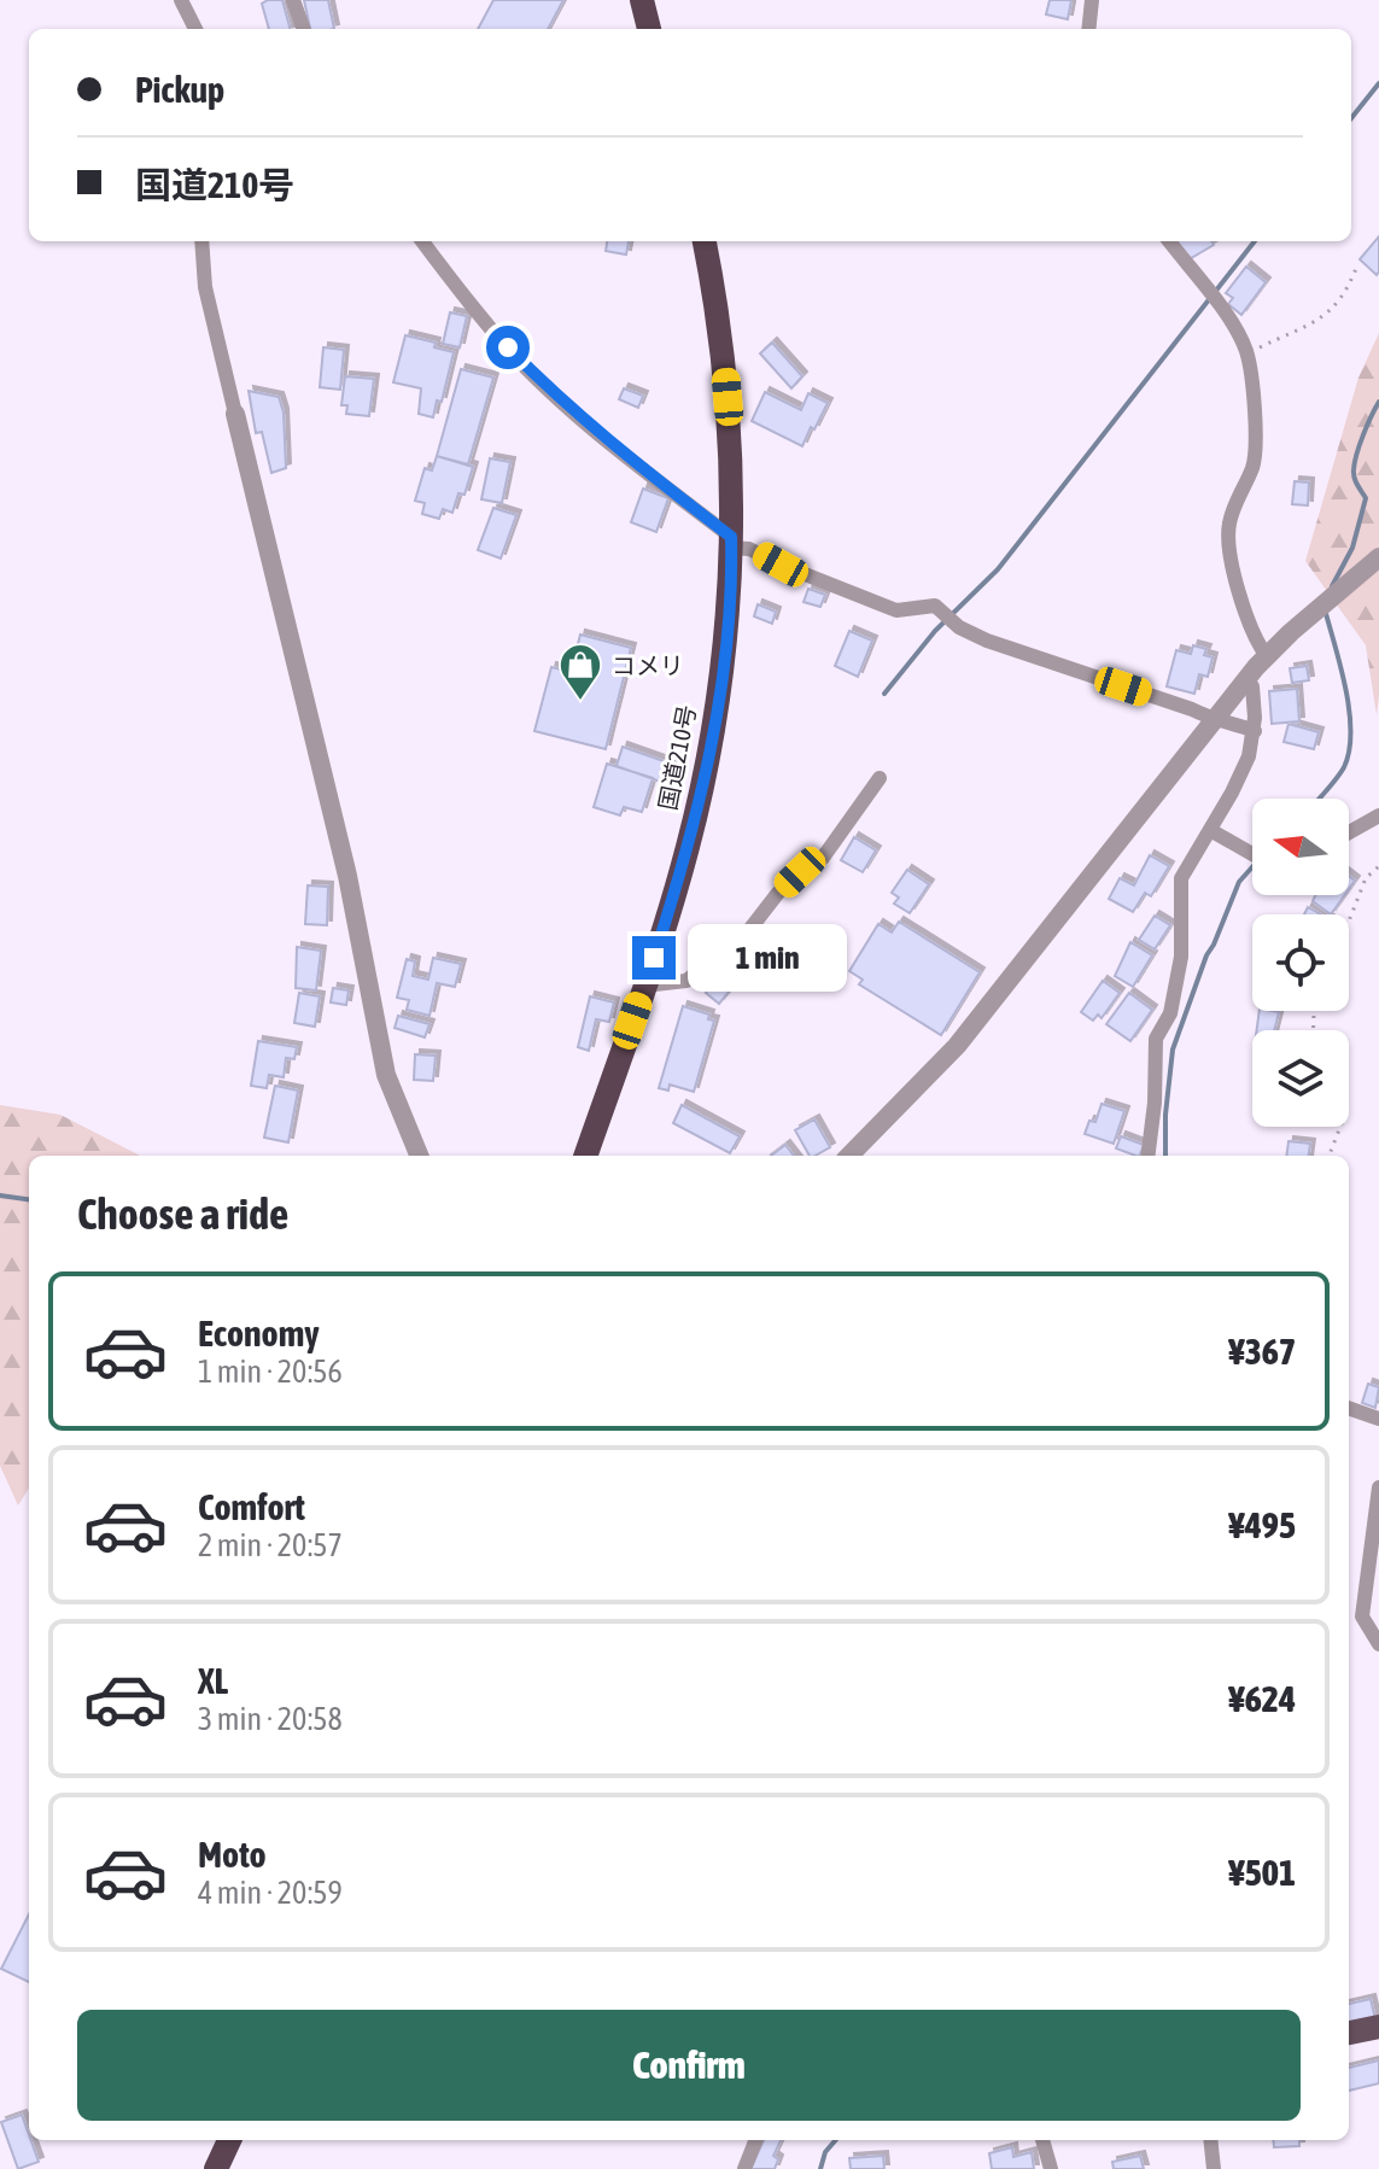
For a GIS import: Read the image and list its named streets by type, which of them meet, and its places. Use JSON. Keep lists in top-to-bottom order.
{
  "streets": {
    "highway": ["国道210号"]
  },
  "places": {
    "shop": ["コメリ"]
  },
  "north": "left",
  "page": {
    "banner": ["Pickup", "国道210号"],
    "bubble": "1 min",
    "heading": "Choose a ride",
    "list": [
      {
        "name": "Economy",
        "note": "1 min · 20:56",
        "value": "¥367"
      },
      {
        "name": "Comfort",
        "note": "2 min · 20:57",
        "value": "¥495"
      },
      {
        "name": "XL",
        "note": "3 min · 20:58",
        "value": "¥624"
      },
      {
        "name": "Moto",
        "note": "4 min · 20:59",
        "value": "¥501"
      }
    ],
    "buttons": "Confirm"
  }
}
